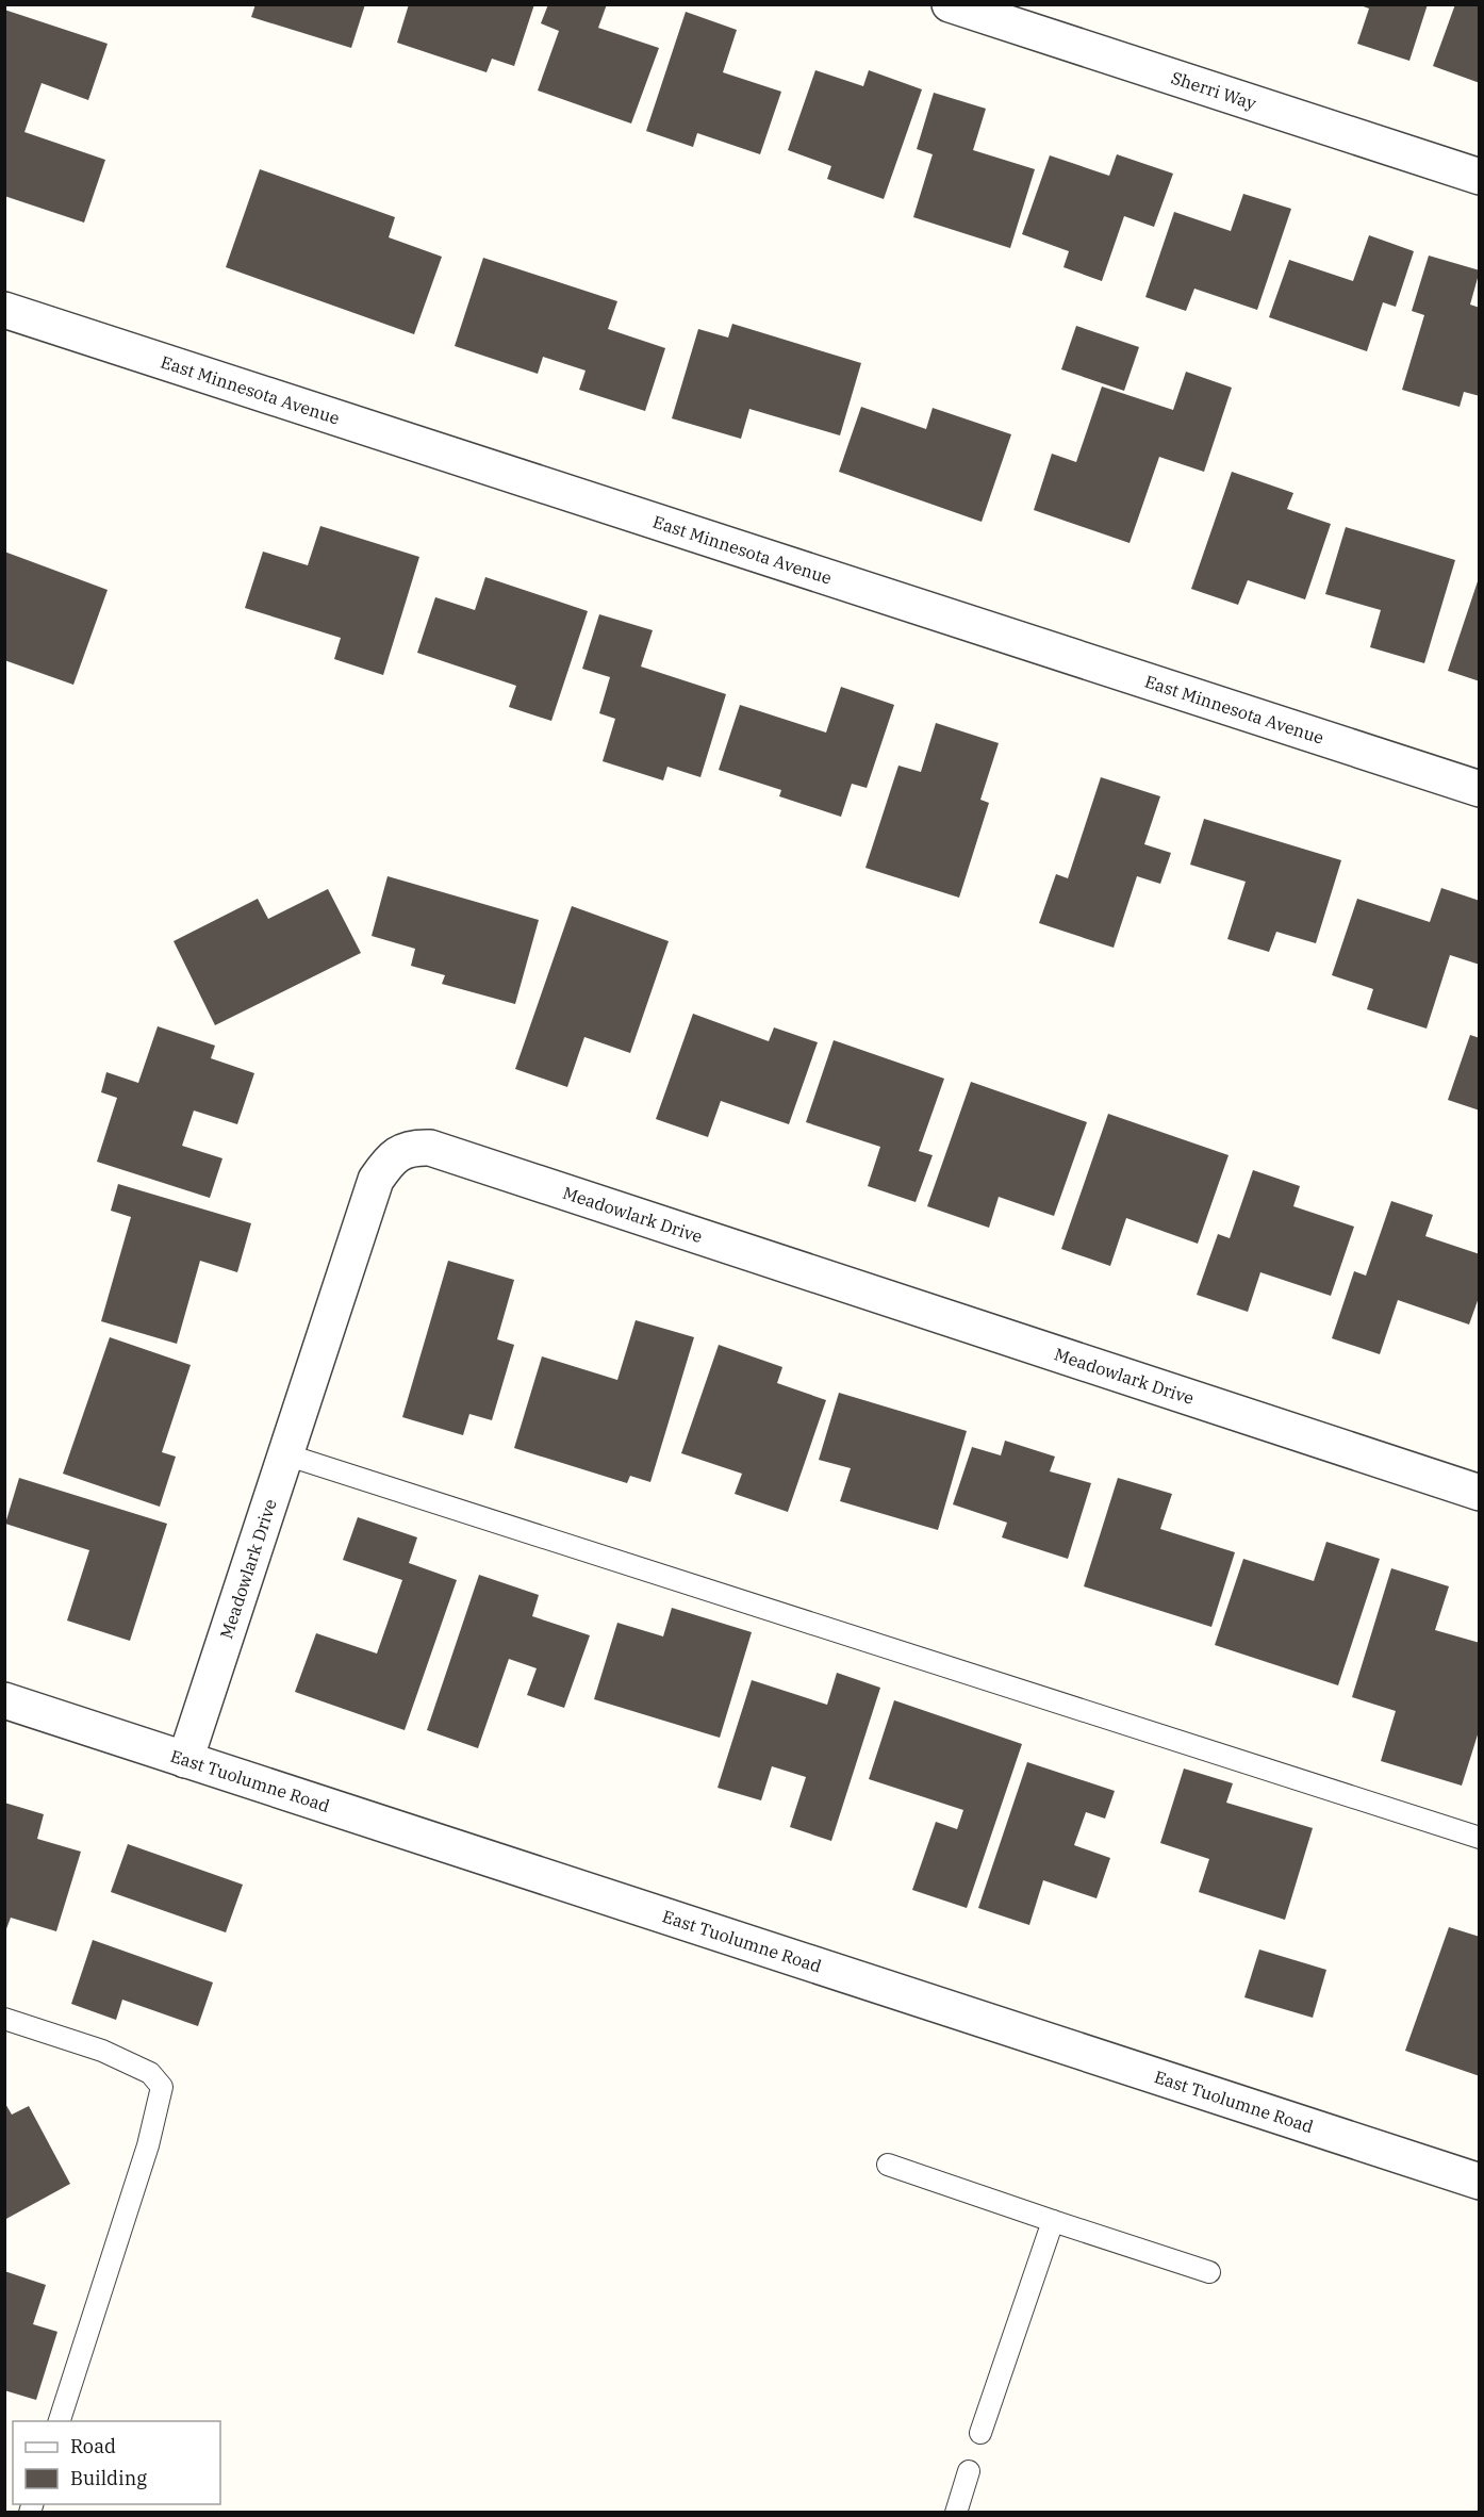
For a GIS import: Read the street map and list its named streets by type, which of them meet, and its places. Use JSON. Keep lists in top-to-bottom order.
{
  "streets": {
    "street": [
      "Sherri Way",
      "East Minnesota Avenue",
      "Meadowlark Drive",
      "East Tuolumne Road"
    ]
  },
  "crossings": [
    ["Meadowlark Drive", "East Tuolumne Road"]
  ],
  "legend": ["Road", "Building"]
}
